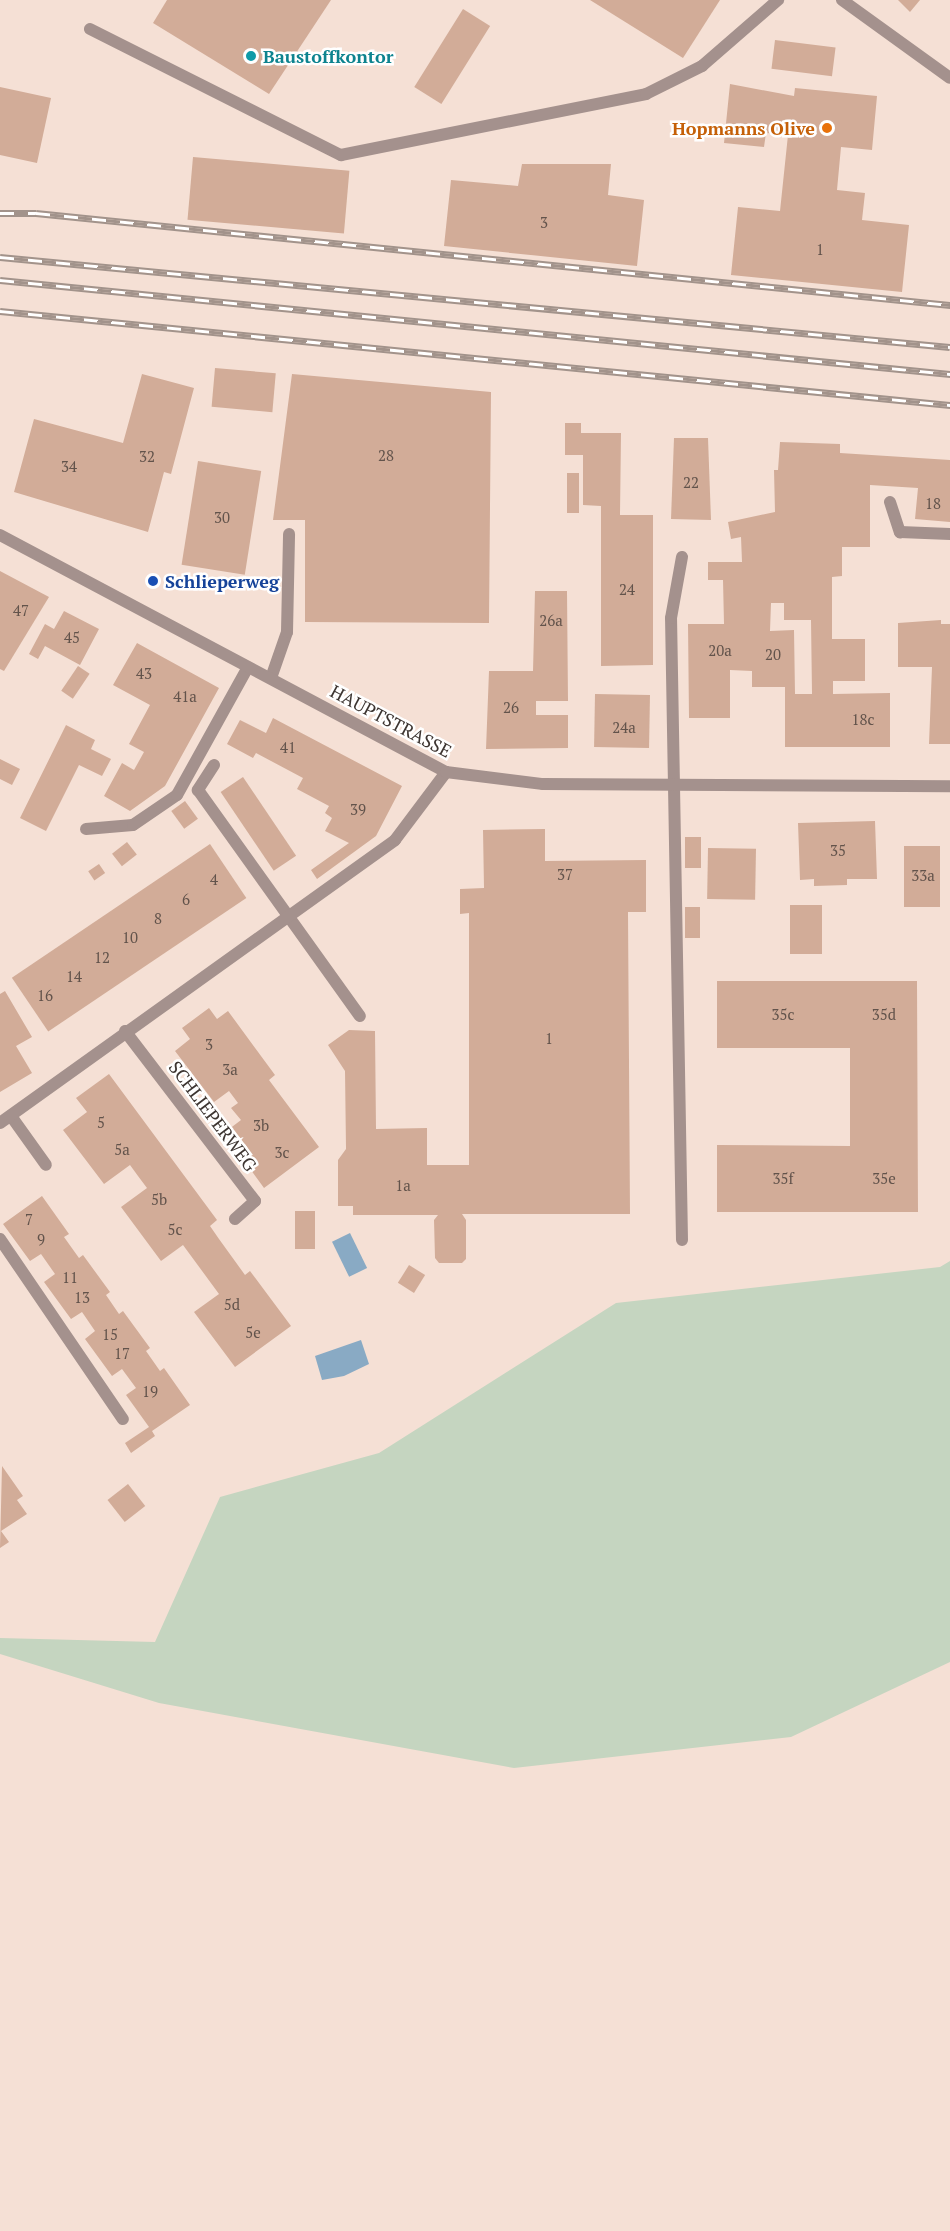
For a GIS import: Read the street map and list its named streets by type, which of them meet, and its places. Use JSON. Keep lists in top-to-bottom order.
{
  "streets": {
    "street": ["HAUPTSTRASSE", "SCHLIEPERWEG"]
  },
  "places": ["Baustoffkontor", "Hopmanns Olive", "Schlieperweg"],
  "house_numbers": [
    "3",
    "1",
    "28",
    "32",
    "34",
    "22",
    "18",
    "30",
    "24",
    "47",
    "26a",
    "45",
    "20a",
    "20",
    "43",
    "41a",
    "26",
    "18c",
    "24a",
    "41",
    "39",
    "35",
    "37",
    "33a",
    "4",
    "6",
    "8",
    "10",
    "12",
    "14",
    "16",
    "35c",
    "35d",
    "1",
    "3",
    "3a",
    "5",
    "3b",
    "5a",
    "3c",
    "35f",
    "35e",
    "1a",
    "5b",
    "7",
    "5c",
    "9",
    "11",
    "13",
    "5d",
    "5e",
    "15",
    "17",
    "19"
  ]
}
